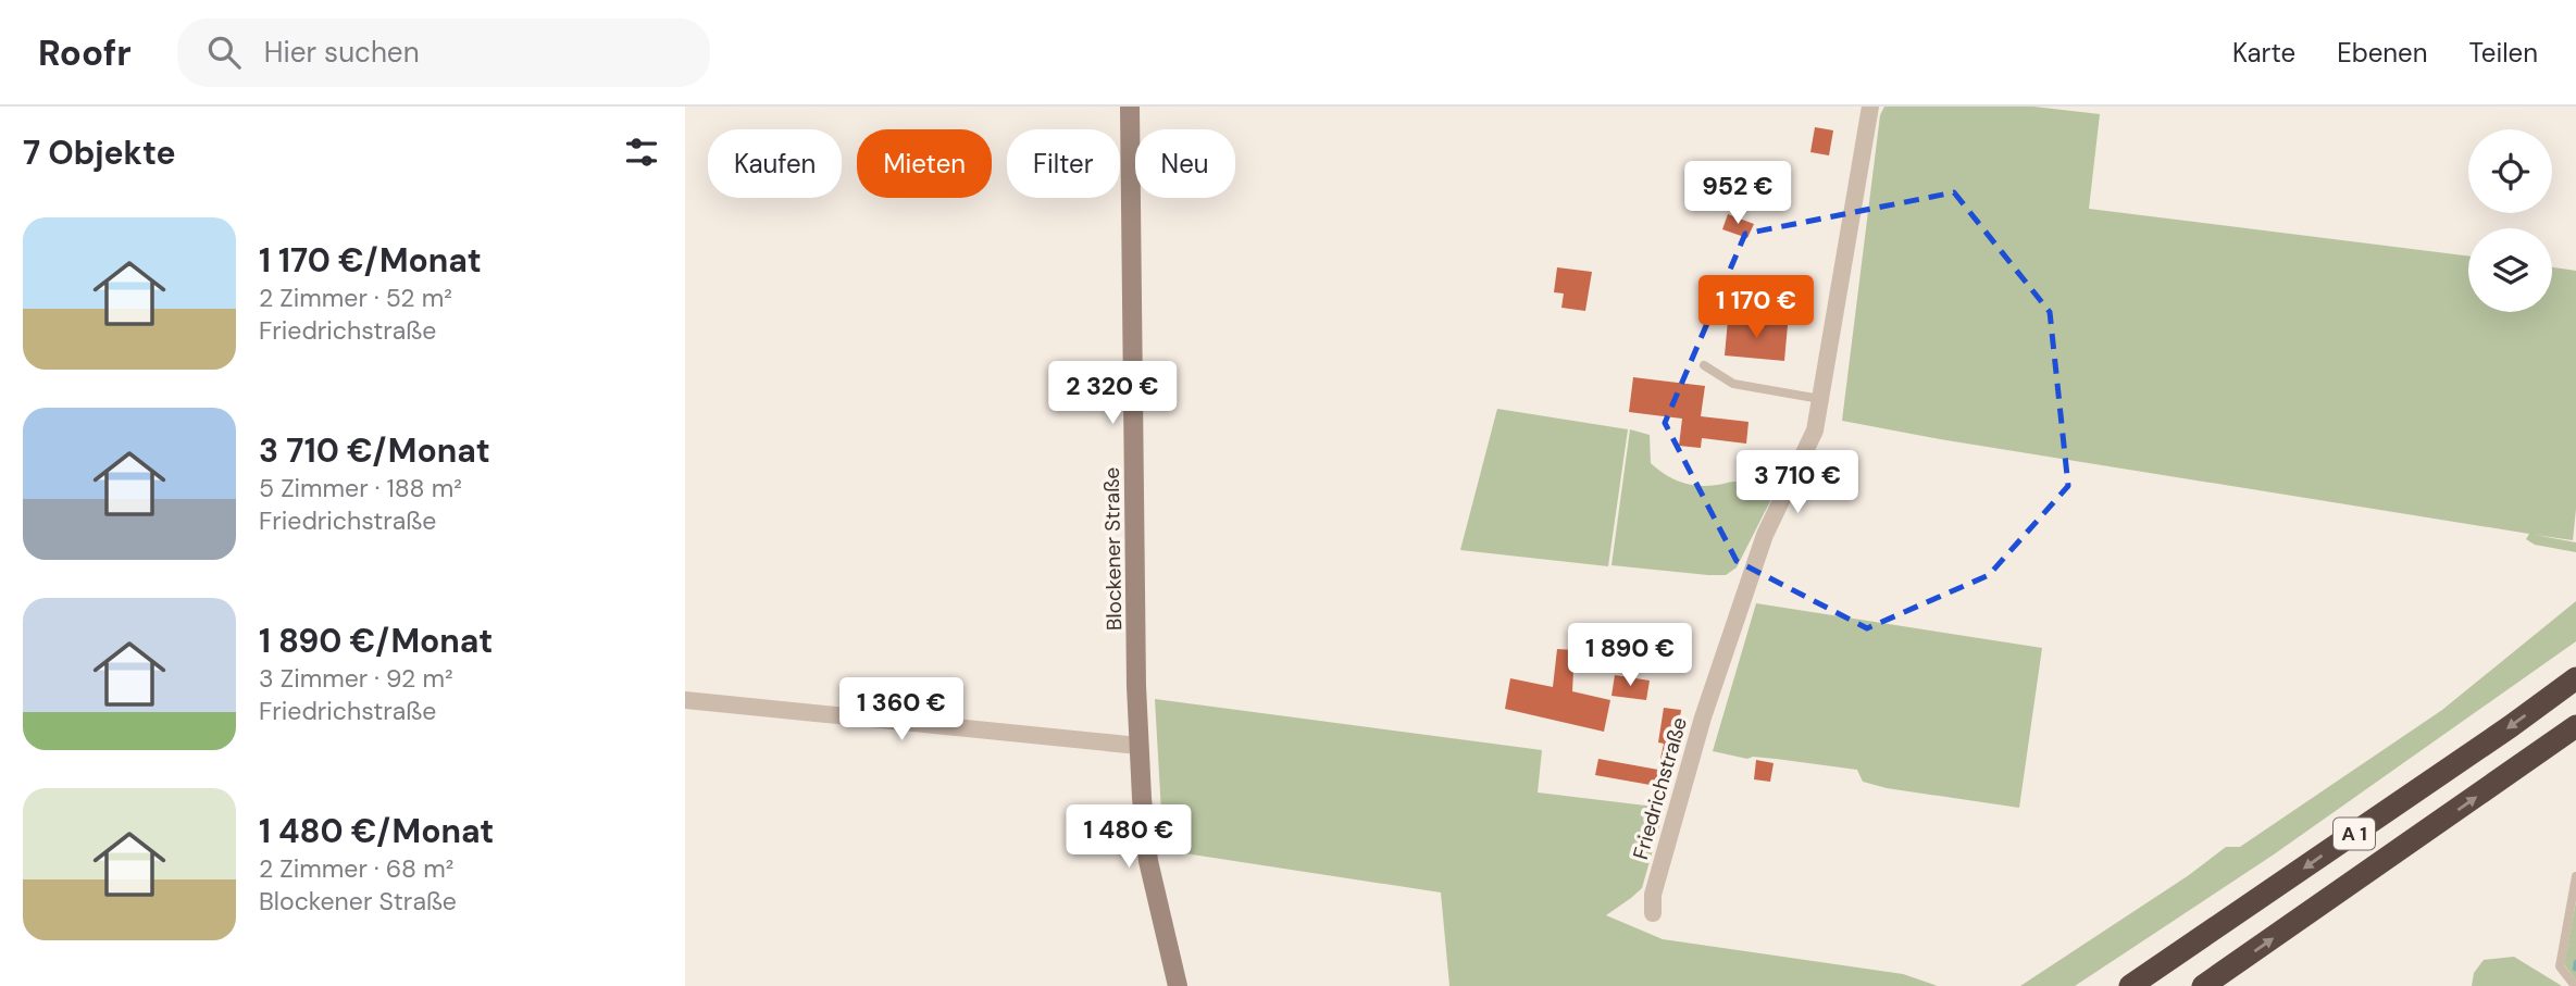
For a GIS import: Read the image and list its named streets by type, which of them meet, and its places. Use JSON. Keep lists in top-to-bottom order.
{
  "streets": {
    "highway": ["A 1"],
    "street": ["Blockener Straße", "Friedrichstraße"]
  },
  "page": {
    "header": "Roofr",
    "search": "Hier suchen",
    "nav": ["Karte", "Ebenen", "Teilen"],
    "heading": "7 Objekte",
    "chip": [
      "Kaufen",
      "Mieten",
      "Filter",
      "Neu"
    ],
    "price": [
      "952 €",
      "1 170 €",
      "2 320 €",
      "3 710 €",
      "1 890 €",
      "1 360 €",
      "1 480 €"
    ],
    "list": [
      {
        "name": "1 170 €/Monat",
        "note": "2 Zimmer · 52 m² · Friedrichstraße"
      },
      {
        "name": "3 710 €/Monat",
        "note": "5 Zimmer · 188 m² · Friedrichstraße"
      },
      {
        "name": "1 890 €/Monat",
        "note": "3 Zimmer · 92 m² · Friedrichstraße"
      },
      {
        "name": "1 480 €/Monat",
        "note": "2 Zimmer · 68 m² · Blockener Straße"
      }
    ]
  }
}
